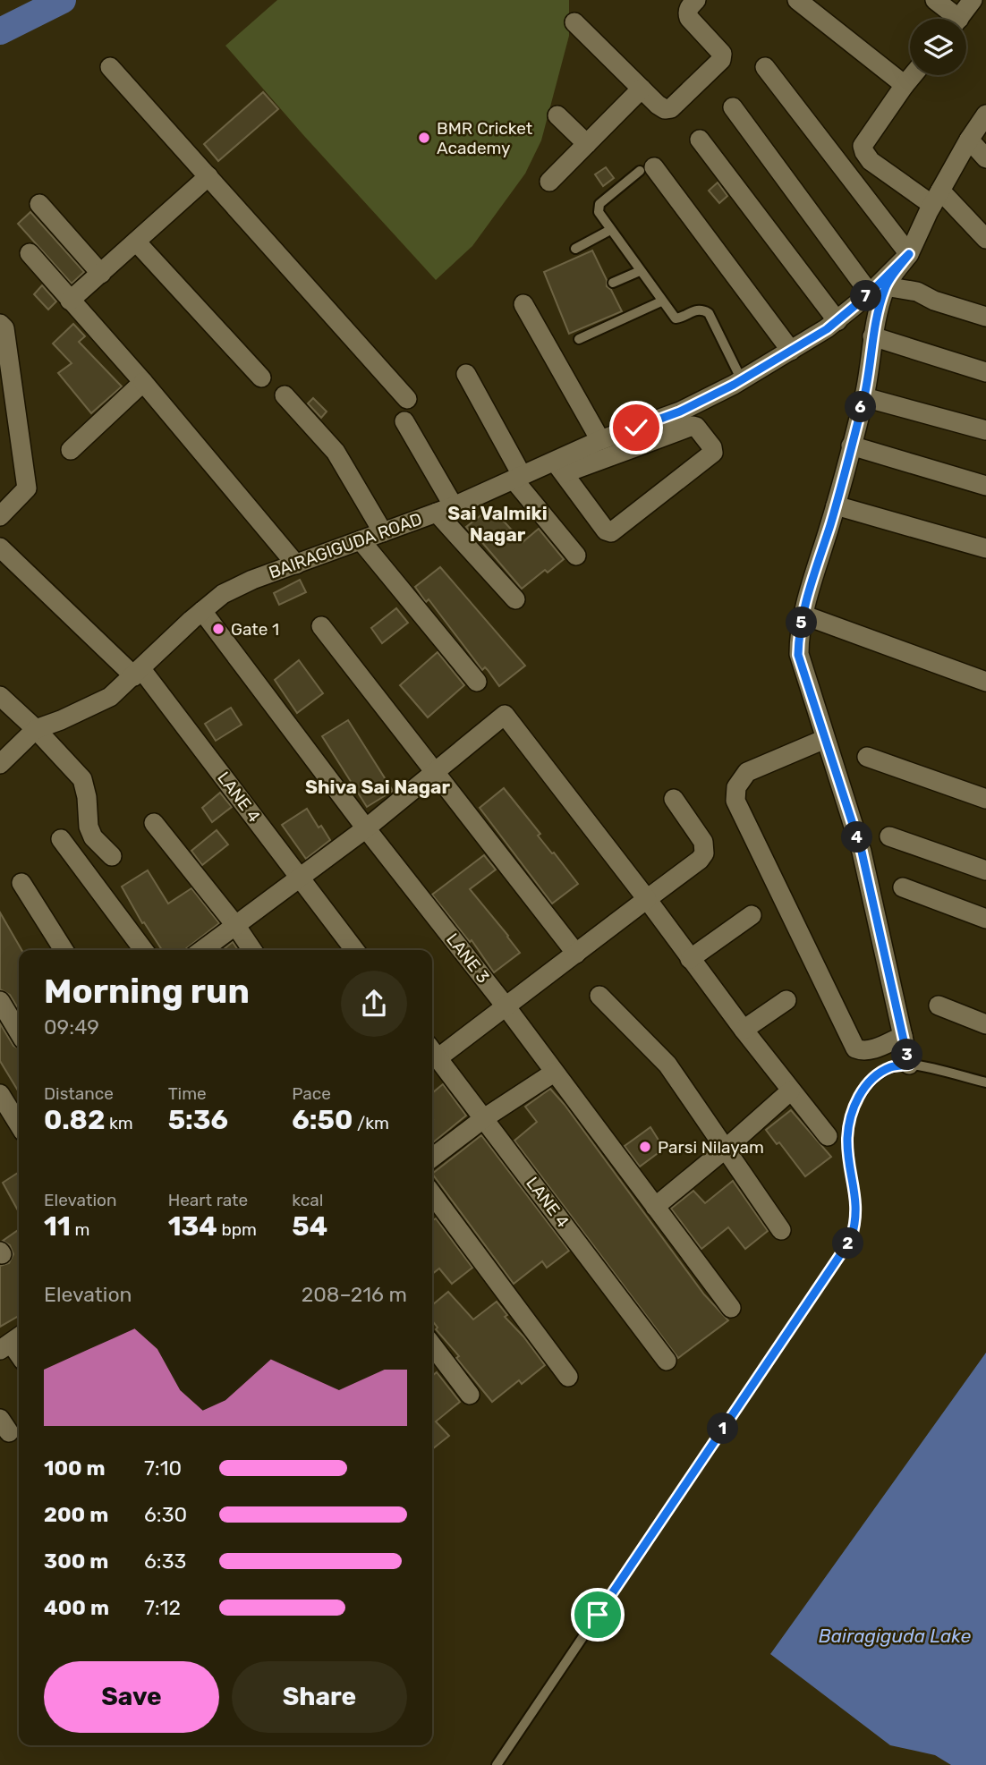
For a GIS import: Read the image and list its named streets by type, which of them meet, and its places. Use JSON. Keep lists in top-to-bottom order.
{
  "streets": {
    "street": ["BAIRAGIGUDA ROAD", "LANE 4", "LANE 3"]
  },
  "crossings": [
    ["BAIRAGIGUDA ROAD", "LANE 4"],
    ["BAIRAGIGUDA ROAD", "LANE 3"]
  ],
  "districts": ["Sai Valmiki Nagar", "Shiva Sai Nagar"],
  "water": ["Bairagiguda Lake"],
  "places": ["BMR Cricket Academy", "Gate 1", "Parsi Nilayam"],
  "page": {
    "pins": [
      "7",
      "6",
      "5",
      "4",
      "3",
      "2",
      "1"
    ],
    "heading": ["Morning run", "09:49"],
    "stats": [
      ["Distance", "0.82 km"],
      ["Time", "5:36"],
      ["Pace", "6:50 /km"],
      ["Elevation", "11 m"],
      ["Heart rate", "134 bpm"],
      ["kcal", "54"]
    ],
    "chart": ["Elevation", "208–216 m"],
    "list": [
      {
        "name": "100 m",
        "note": "7:10"
      },
      {
        "name": "200 m",
        "note": "6:30"
      },
      {
        "name": "300 m",
        "note": "6:33"
      },
      {
        "name": "400 m",
        "note": "7:12"
      }
    ],
    "buttons": ["Save", "Share"]
  }
}
